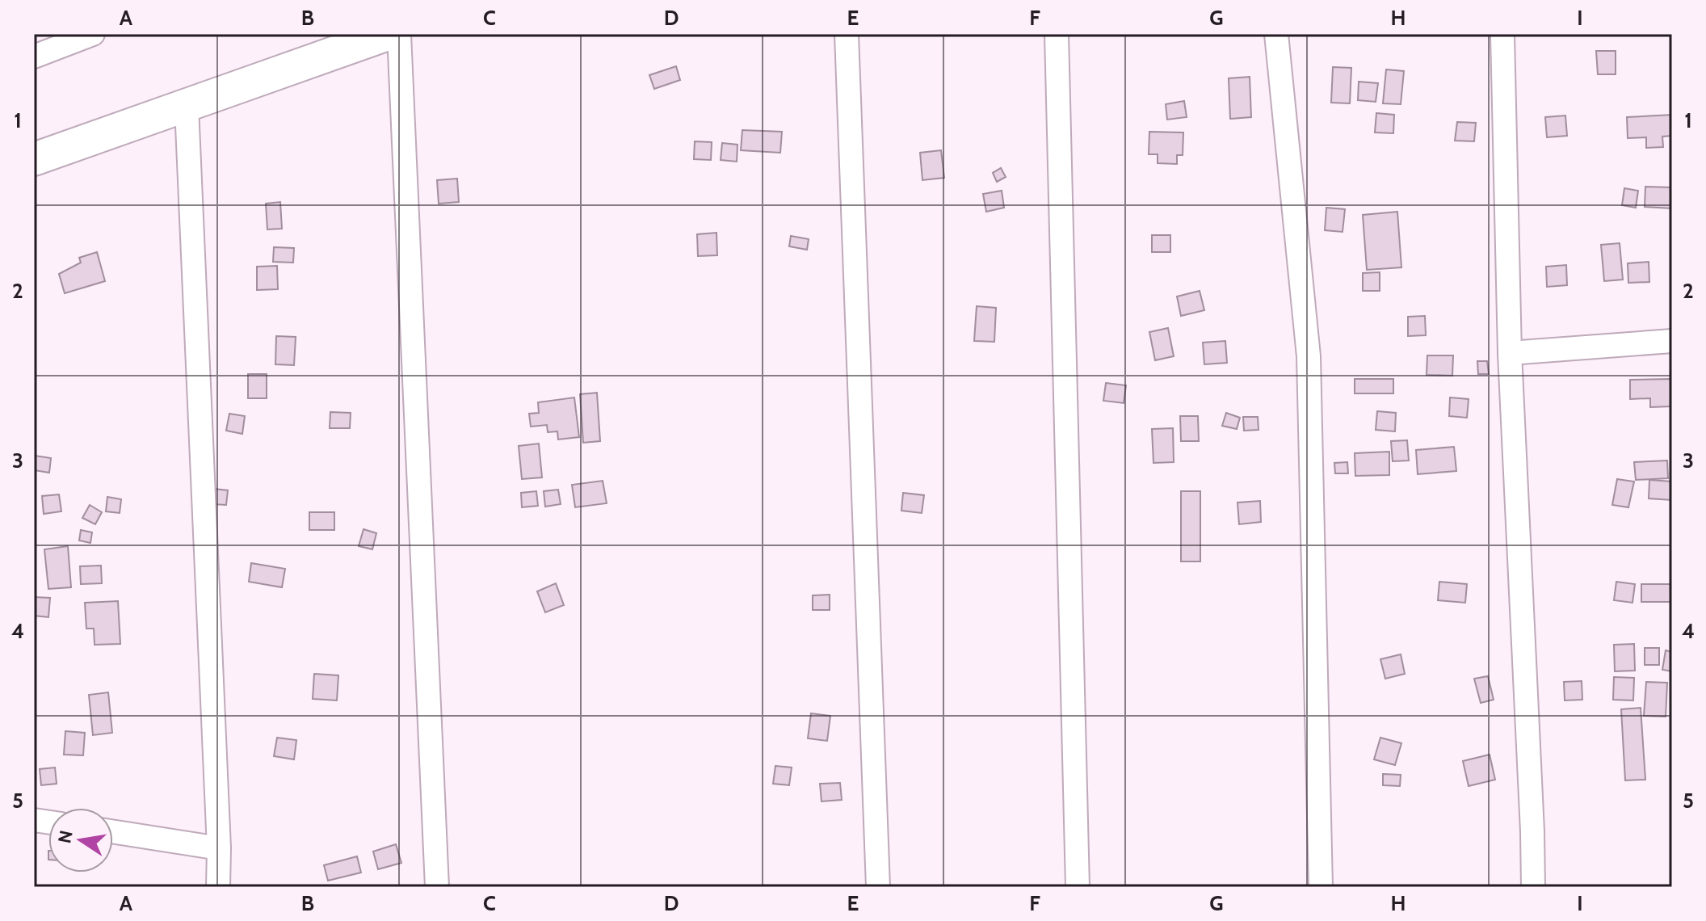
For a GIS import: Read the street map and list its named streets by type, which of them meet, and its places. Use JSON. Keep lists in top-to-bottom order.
{
  "north": "left",
  "grid": {
    "columns": [
      "A",
      "B",
      "C",
      "D",
      "E",
      "F",
      "G",
      "H",
      "I"
    ],
    "rows": [
      "1",
      "2",
      "3",
      "4",
      "5"
    ]
  }
}
